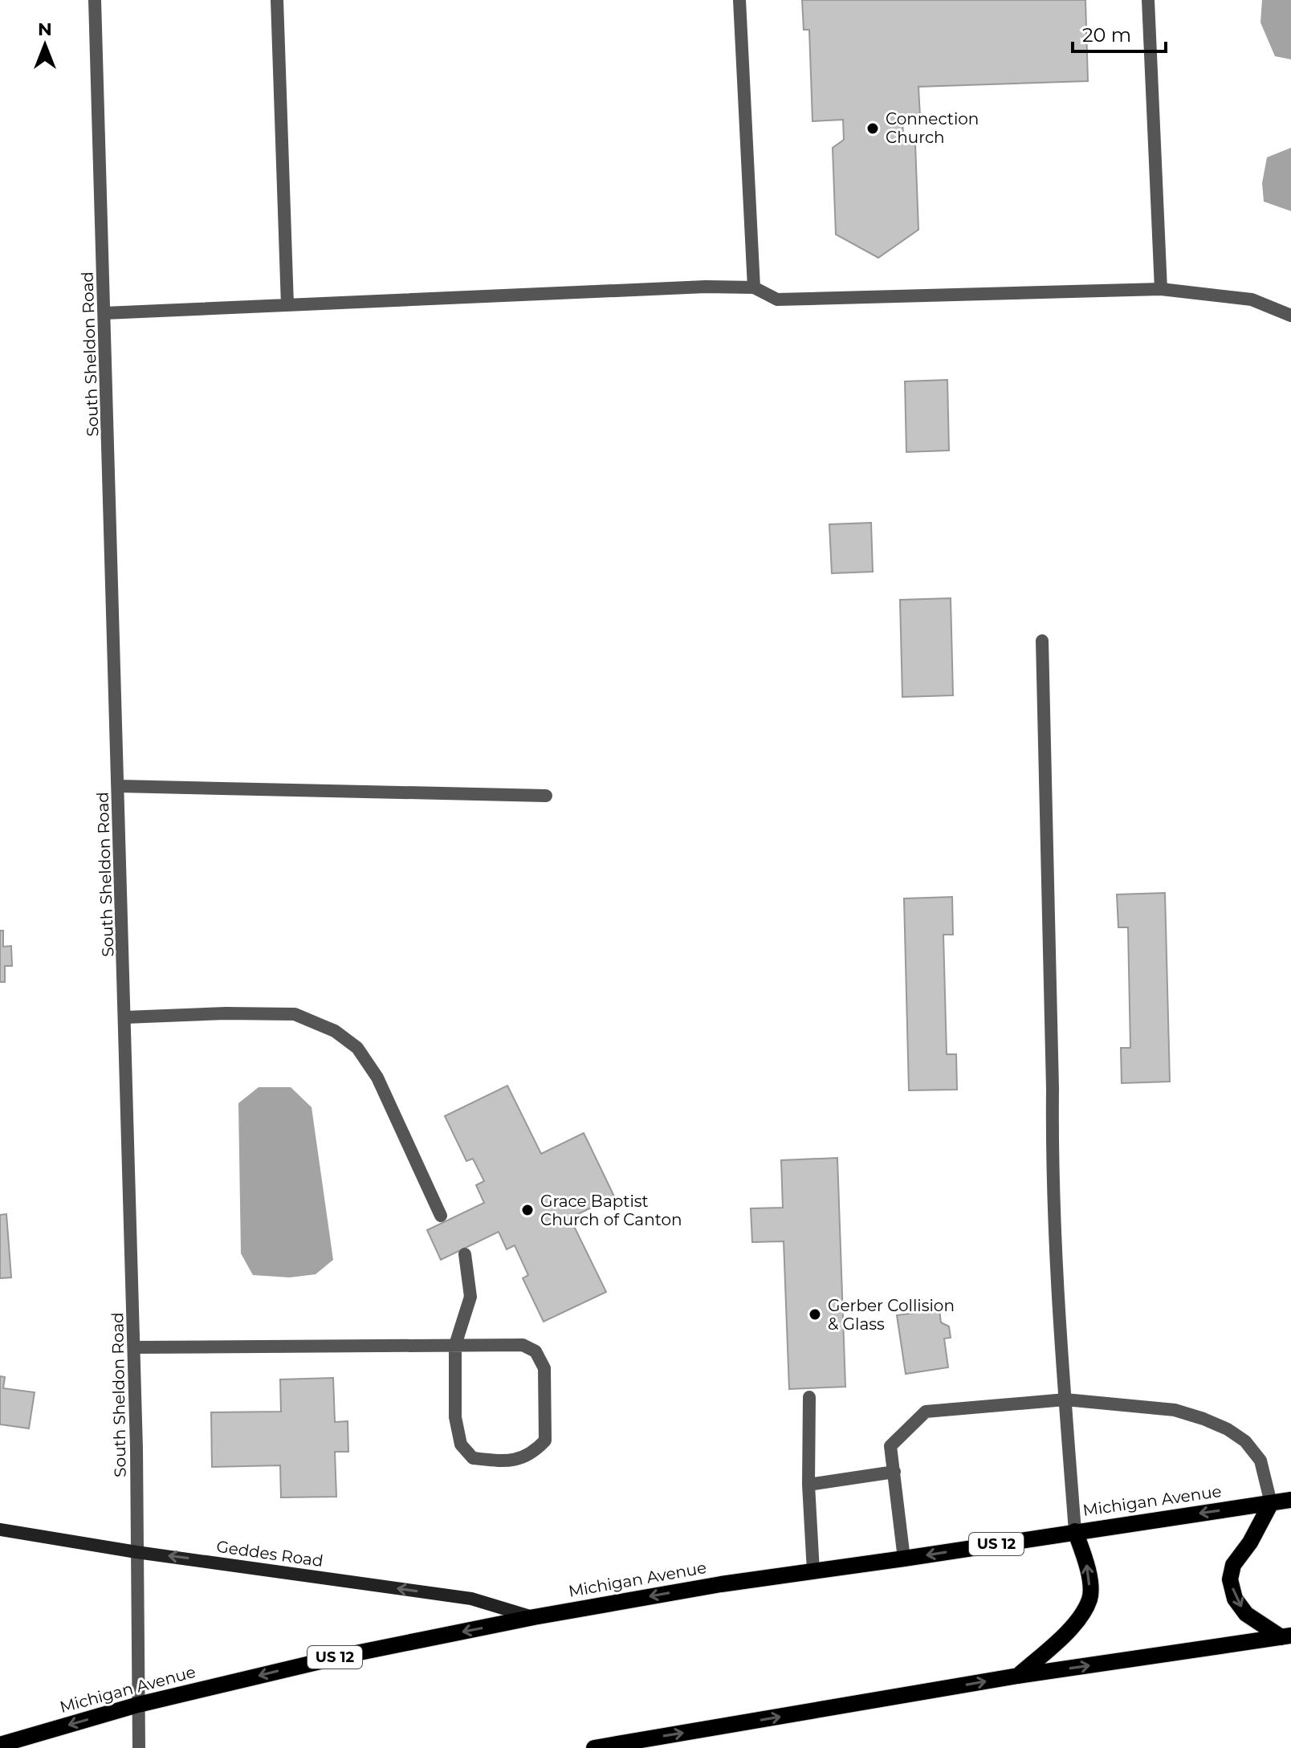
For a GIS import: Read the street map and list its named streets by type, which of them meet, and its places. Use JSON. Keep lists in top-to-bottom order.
{
  "streets": {
    "main road": ["Michigan Avenue", "US 12", "Geddes Road"],
    "street": ["South Sheldon Road"]
  },
  "crossings": [
    ["South Sheldon Road", "Michigan Avenue"],
    ["South Sheldon Road", "Geddes Road"],
    ["Michigan Avenue", "Geddes Road"]
  ],
  "one_way": ["Geddes Road"],
  "places": ["Connection Church", "Grace Baptist Church of Canton", "Gerber Collision & Glass"],
  "scale_bar": "20 m",
  "north": "top"
}
